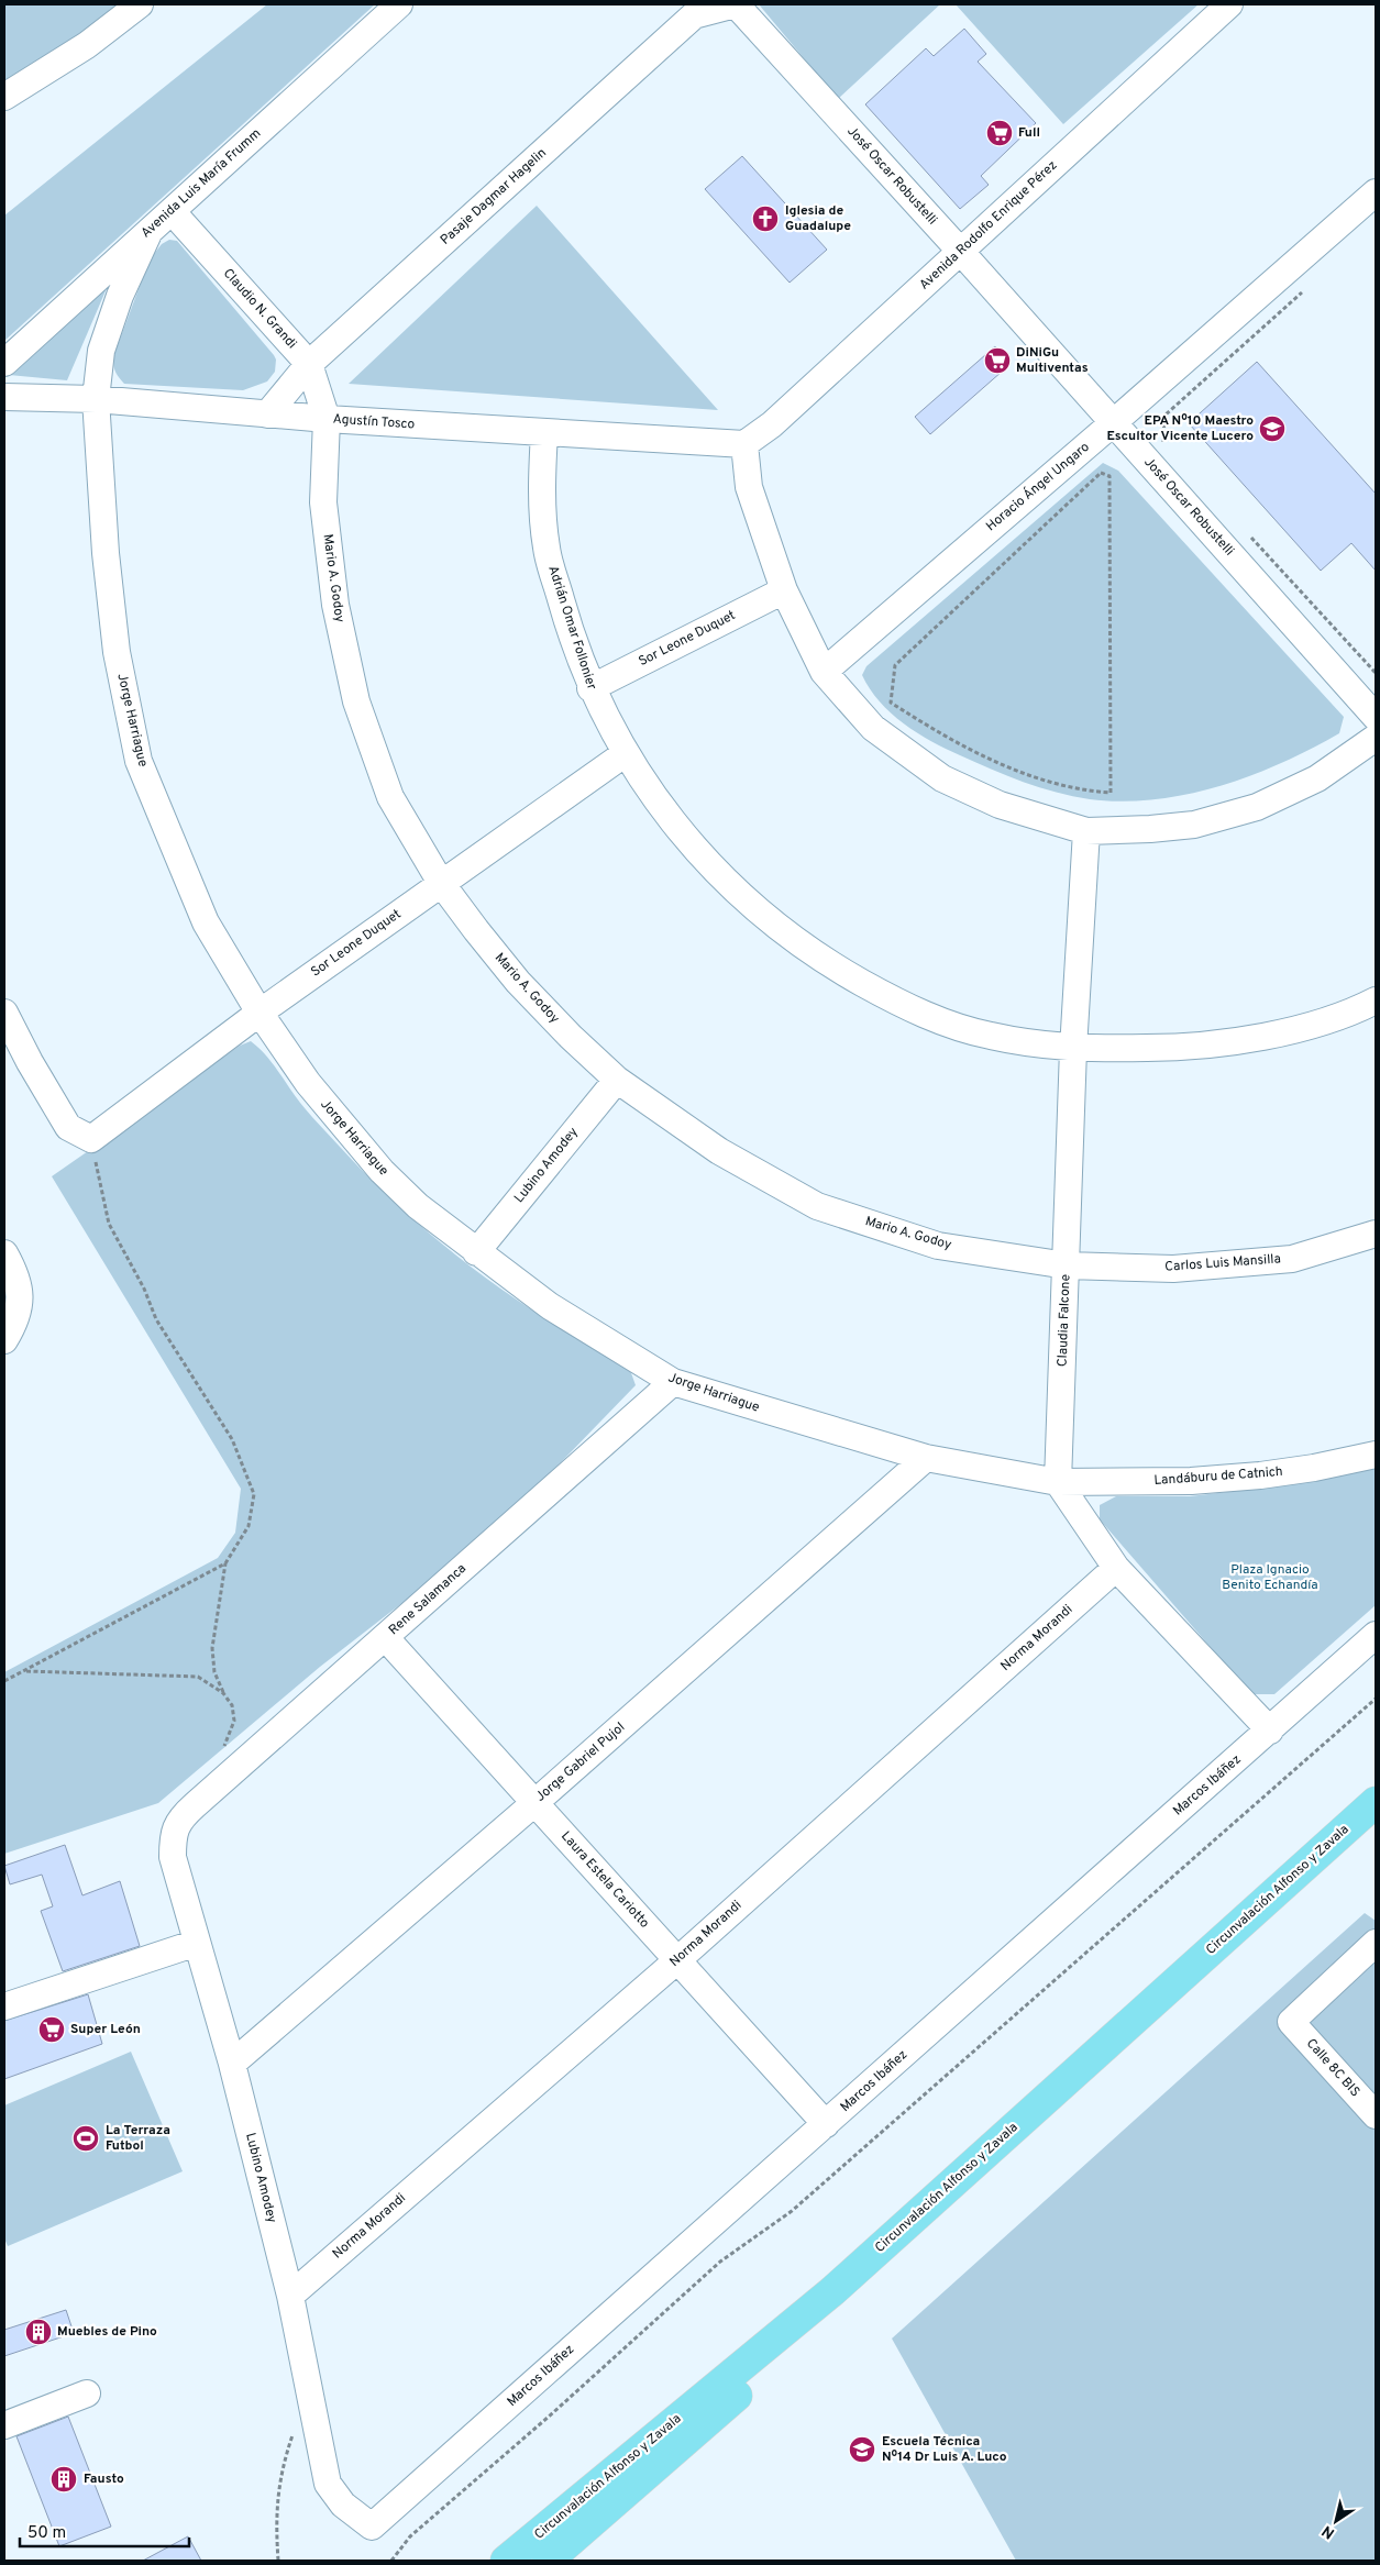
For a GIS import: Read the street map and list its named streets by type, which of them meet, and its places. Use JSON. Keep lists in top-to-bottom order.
{
  "streets": {
    "main road": ["Circunvalación Alfonso y Zavala"],
    "street": [
      "José Oscar Robustelli",
      "Avenida Luis María Frumm",
      "Pasaje Dagmar Hagelin",
      "Avenida Rodolfo Enrique Pérez",
      "Claudio N. Grandi",
      "Agustín Tosco",
      "Horacio Ángel Ungaro",
      "Mario A. Godoy",
      "Adrián Omar Follonier",
      "Sor Leone Duquet",
      "Jorge Harriague",
      "Lubino Amodey",
      "Carlos Luis Mansilla",
      "Claudia Falcone",
      "Landáburu de Catnich",
      "Rene Salamanca",
      "Norma Morandi",
      "Jorge Gabriel Pujol",
      "Marcos Ibáñez",
      "Laura Estela Cariotto",
      "Calle 8C BIS"
    ]
  },
  "crossings": [
    ["José Oscar Robustelli", "Pasaje Dagmar Hagelin"],
    ["José Oscar Robustelli", "Avenida Rodolfo Enrique Pérez"],
    ["José Oscar Robustelli", "Horacio Ángel Ungaro"],
    ["Avenida Luis María Frumm", "Claudio N. Grandi"],
    ["Avenida Luis María Frumm", "Jorge Harriague"],
    ["Pasaje Dagmar Hagelin", "Claudio N. Grandi"],
    ["Pasaje Dagmar Hagelin", "Agustín Tosco"],
    ["Avenida Rodolfo Enrique Pérez", "Agustín Tosco"],
    ["Claudio N. Grandi", "Agustín Tosco"],
    ["Claudio N. Grandi", "Mario A. Godoy"],
    ["Agustín Tosco", "Mario A. Godoy"],
    ["Agustín Tosco", "Adrián Omar Follonier"],
    ["Agustín Tosco", "Jorge Harriague"],
    ["Mario A. Godoy", "Sor Leone Duquet"],
    ["Mario A. Godoy", "Lubino Amodey"],
    ["Mario A. Godoy", "Carlos Luis Mansilla"],
    ["Mario A. Godoy", "Claudia Falcone"],
    ["Adrián Omar Follonier", "Sor Leone Duquet"],
    ["Adrián Omar Follonier", "Claudia Falcone"],
    ["Sor Leone Duquet", "Jorge Harriague"],
    ["Jorge Harriague", "Lubino Amodey"],
    ["Jorge Harriague", "Claudia Falcone"],
    ["Jorge Harriague", "Landáburu de Catnich"],
    ["Jorge Harriague", "Rene Salamanca"],
    ["Jorge Harriague", "Jorge Gabriel Pujol"],
    ["Lubino Amodey", "Rene Salamanca"],
    ["Lubino Amodey", "Norma Morandi"],
    ["Lubino Amodey", "Jorge Gabriel Pujol"],
    ["Lubino Amodey", "Marcos Ibáñez"],
    ["Carlos Luis Mansilla", "Claudia Falcone"],
    ["Claudia Falcone", "Landáburu de Catnich"],
    ["Rene Salamanca", "Laura Estela Cariotto"],
    ["Norma Morandi", "Laura Estela Cariotto"],
    ["Jorge Gabriel Pujol", "Laura Estela Cariotto"],
    ["Marcos Ibáñez", "Laura Estela Cariotto"]
  ],
  "parks": ["Plaza Ignacio Benito Echandía"],
  "places": {
    "supermarket": ["Full", "DiNiGu Multiventas", "Super León"],
    "church": ["Iglesia de Guadalupe"],
    "school or university": ["EPA Nº10 Maestro Escultor Vicente Lucero", "Escuela Técnica Nº14 Dr Luis A. Luco"],
    "sports": ["La Terraza Futbol"],
    "building": ["Muebles de Pino", "Fausto"]
  },
  "scale_bar": "50 m",
  "north": "bottom left"
}
